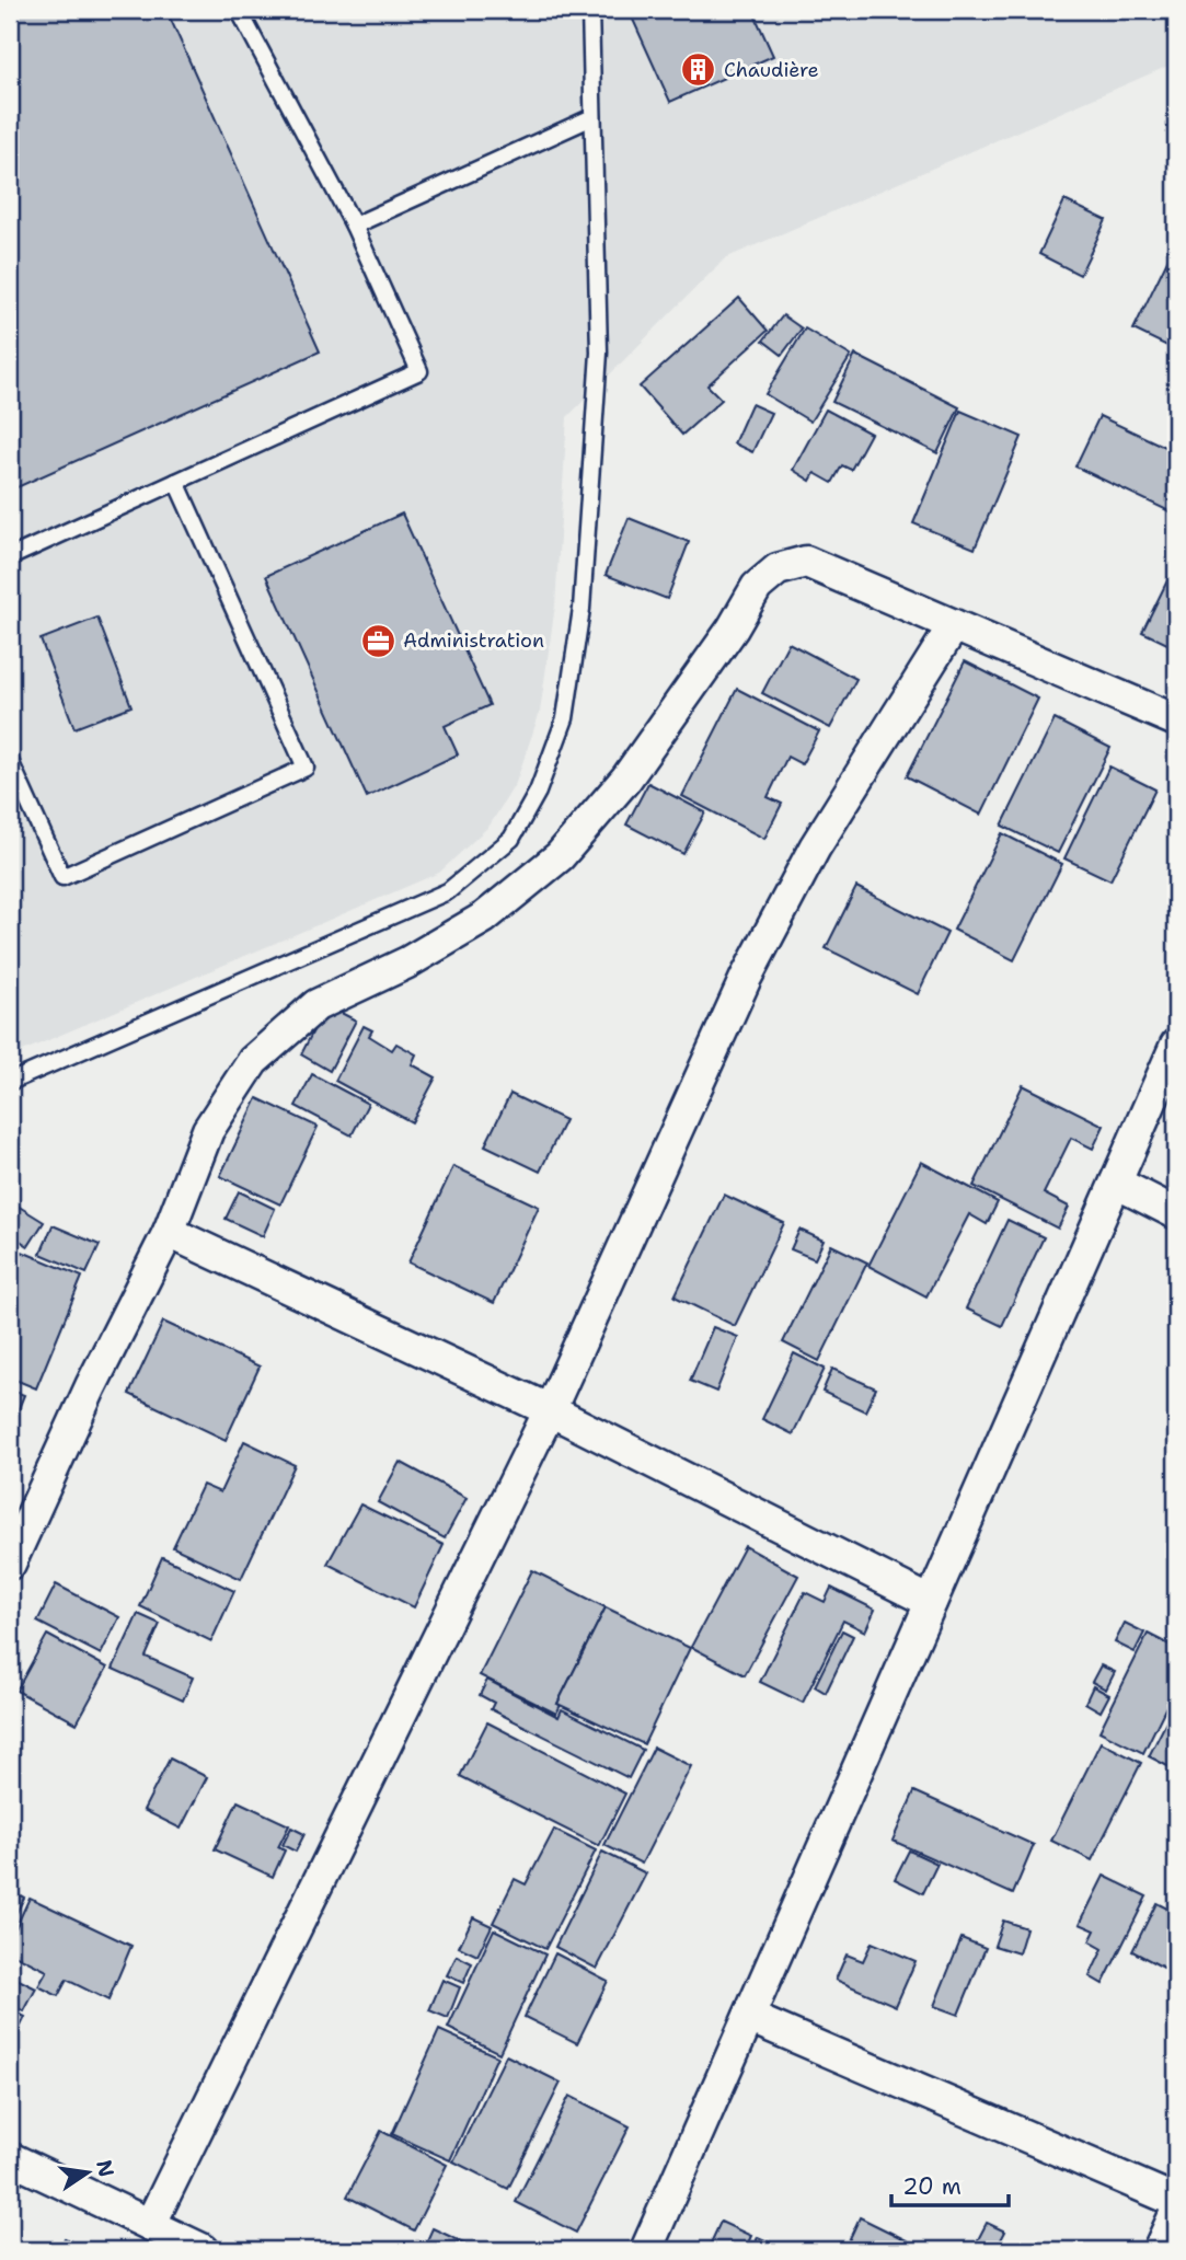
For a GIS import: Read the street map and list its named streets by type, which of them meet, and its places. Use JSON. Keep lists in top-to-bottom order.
{
  "places": {
    "building": ["Chaudière"],
    "office": ["Administration"]
  },
  "scale_bar": "20 m",
  "north": "right"
}
